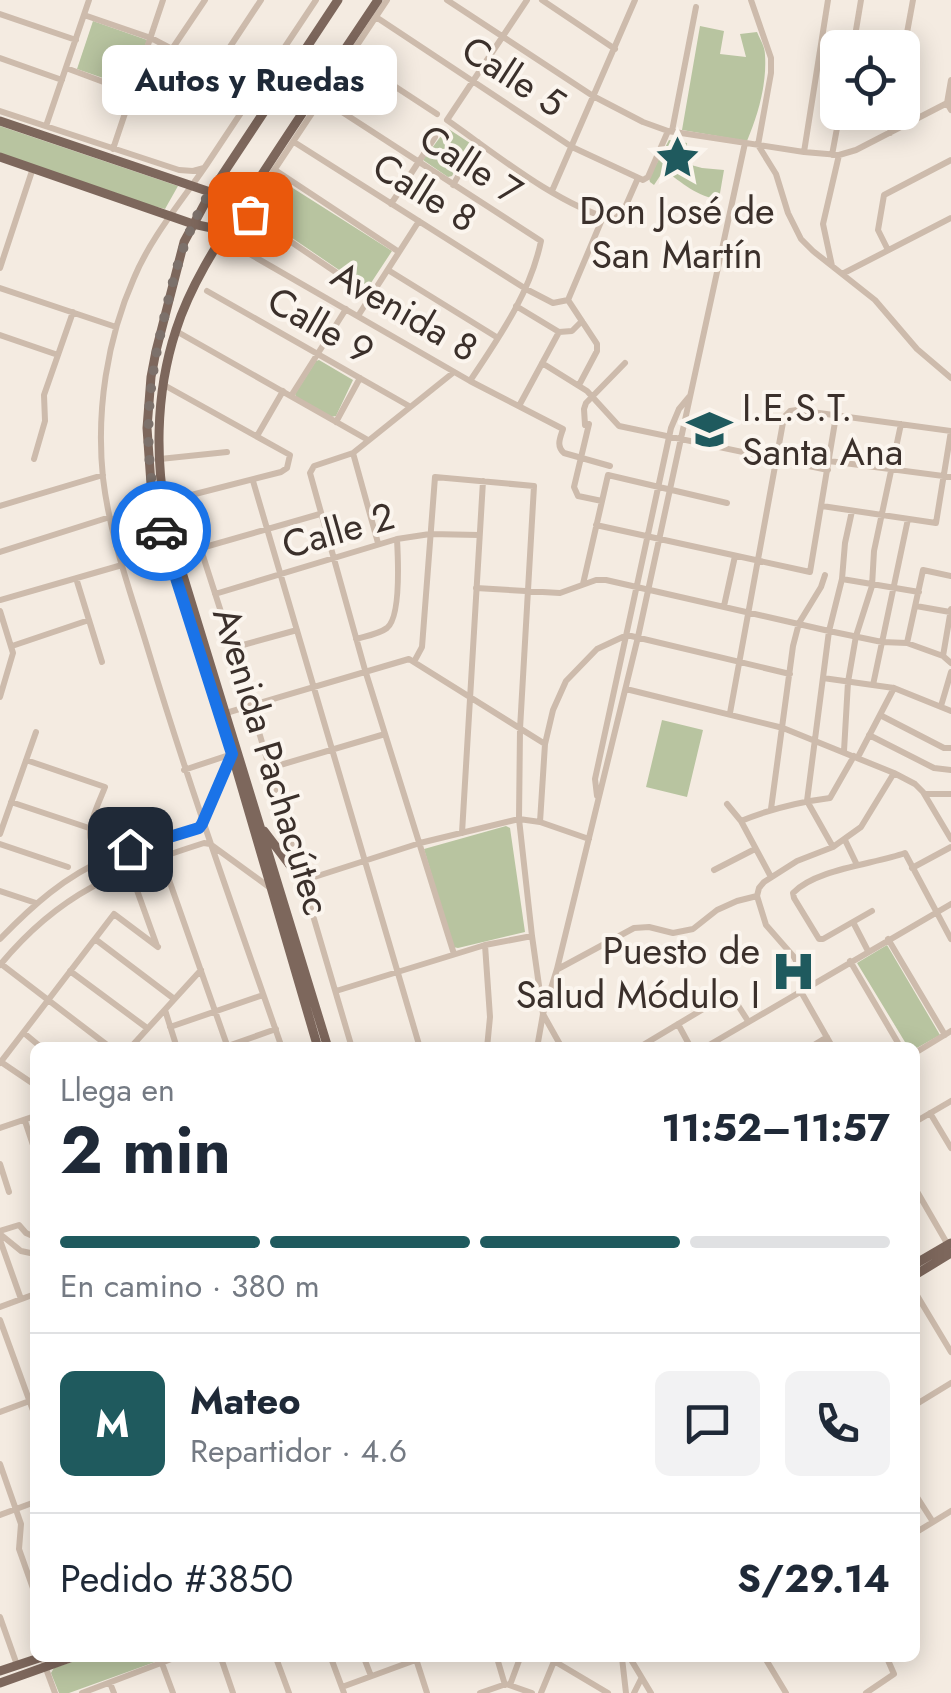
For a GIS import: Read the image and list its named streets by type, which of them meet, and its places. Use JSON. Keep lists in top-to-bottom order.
{
  "streets": {
    "main road": ["Avenida Pachacútec"],
    "street": [
      "Calle 5",
      "Calle 7",
      "Calle 8",
      "Avenida 8",
      "Calle 9",
      "Calle 2"
    ]
  },
  "crossings": [
    ["Calle 5", "Avenida Pachacútec"],
    ["Calle 7", "Calle 8"],
    ["Calle 7", "Avenida Pachacútec"],
    ["Calle 8", "Avenida Pachacútec"],
    ["Avenida 8", "Avenida Pachacútec"],
    ["Calle 2", "Avenida Pachacútec"]
  ],
  "places": {
    "place": ["Don José de San Martín"],
    "other": ["Autos y Ruedas"],
    "school or university": ["I.E.S.T. Santa Ana"],
    "hospital": ["Puesto de Salud Módulo I"]
  },
  "page": {
    "bubble": "Autos y Ruedas",
    "heading": ["2 min", "Llega en", "11:52–11:57"],
    "panel": [
      "Mateo",
      "Repartidor · 4.6",
      "Pedido #3850",
      "S/29.14"
    ],
    "bar": "En camino · 380 m",
    "round": "M"
  }
}
